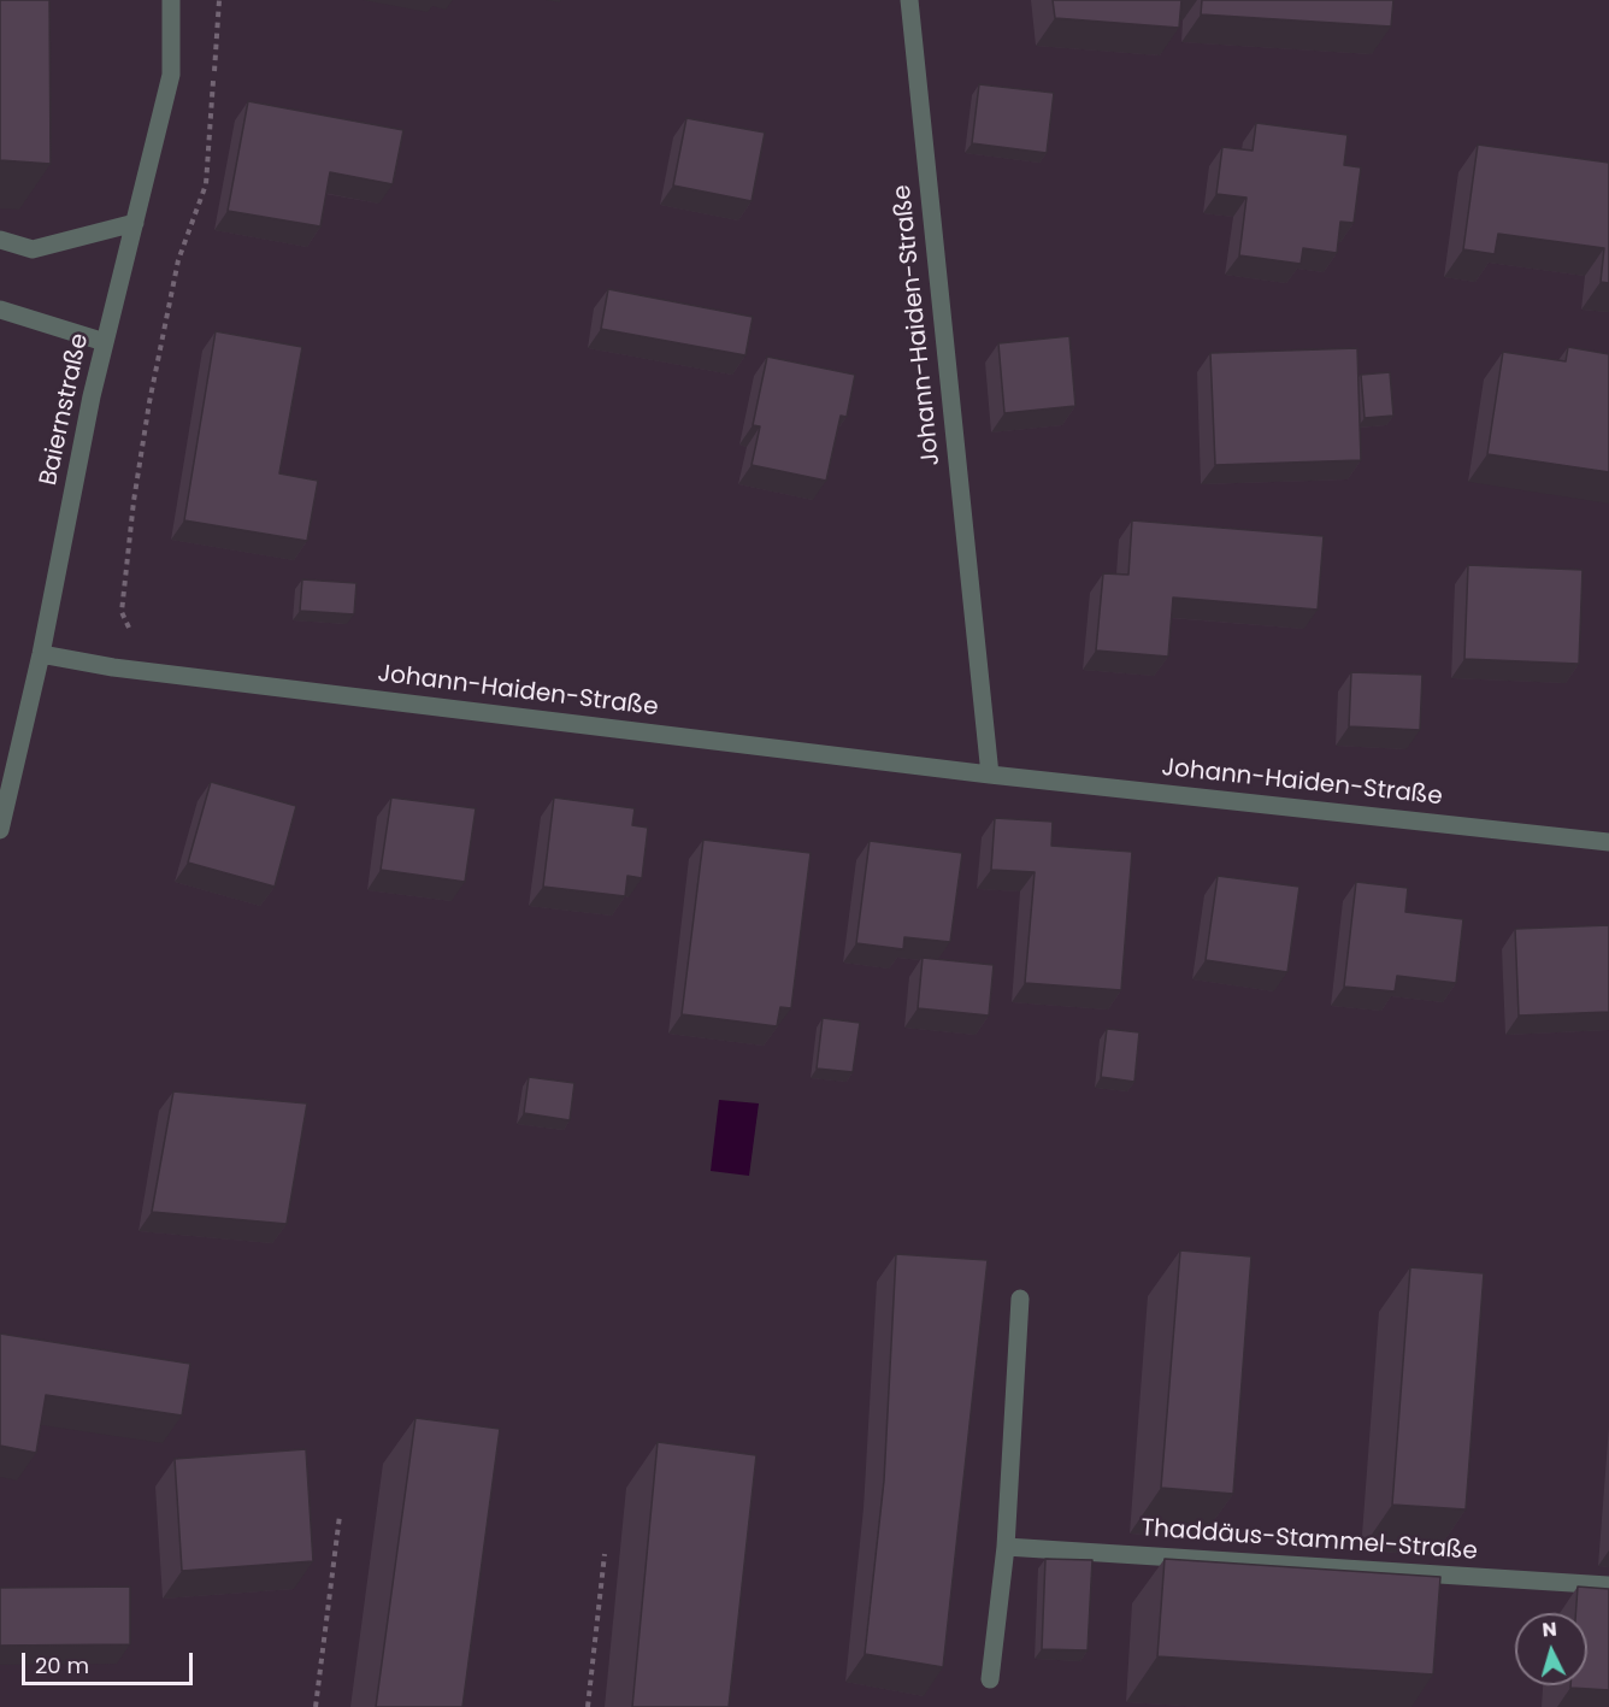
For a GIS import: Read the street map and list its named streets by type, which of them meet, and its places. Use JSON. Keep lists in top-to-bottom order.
{
  "streets": {
    "street": ["Johann-Haiden-Straße", "Baiernstraße", "Thaddäus-Stammel-Straße"]
  },
  "crossings": [
    ["Johann-Haiden-Straße", "Baiernstraße"]
  ],
  "scale_bar": "20 m",
  "north": "top"
}
